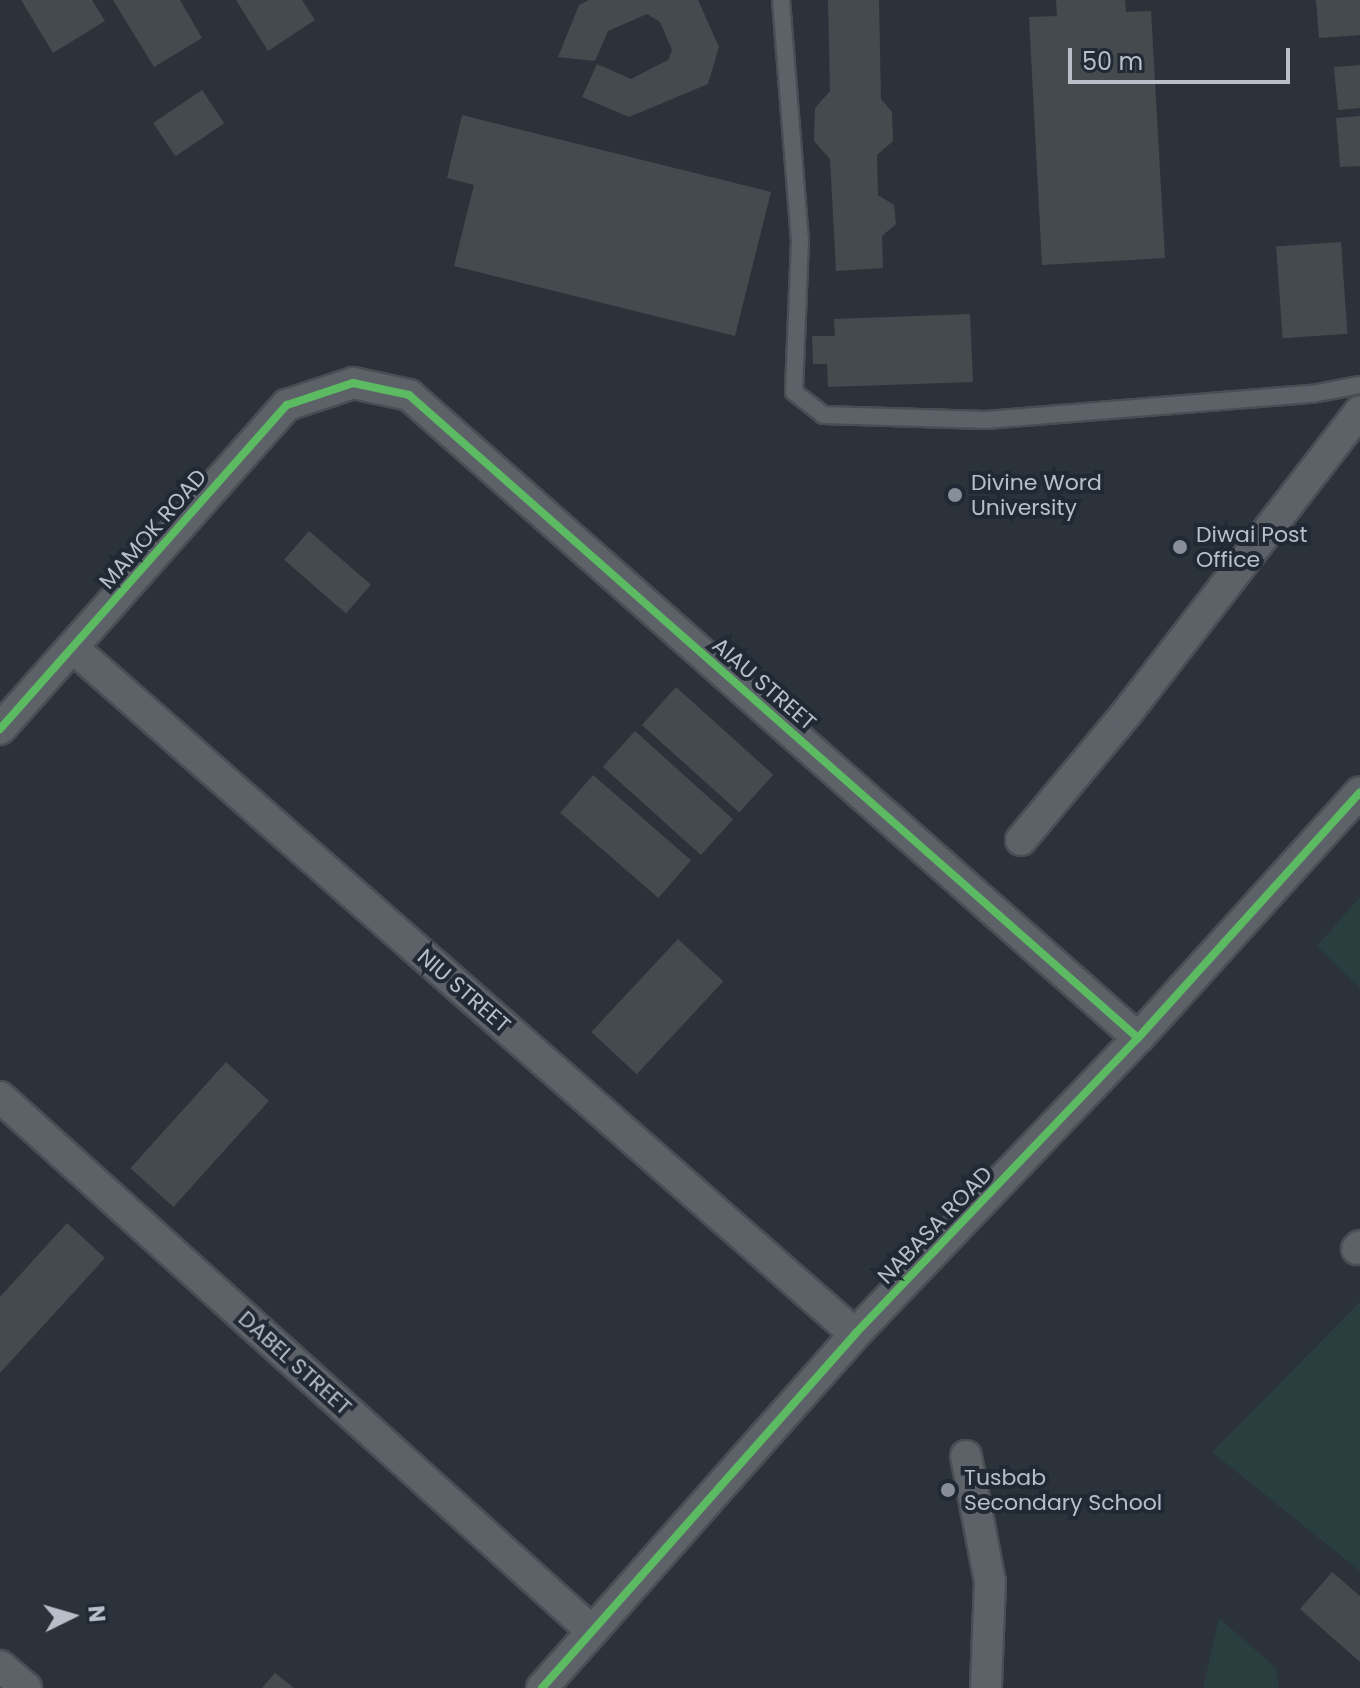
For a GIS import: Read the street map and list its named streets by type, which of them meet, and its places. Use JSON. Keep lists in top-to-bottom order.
{
  "streets": {
    "street": [
      "MAMOK ROAD",
      "AIAU STREET",
      "NIU STREET",
      "NABASA ROAD",
      "DABEL STREET"
    ]
  },
  "crossings": [
    ["MAMOK ROAD", "AIAU STREET"],
    ["MAMOK ROAD", "NIU STREET"],
    ["AIAU STREET", "NABASA ROAD"],
    ["NIU STREET", "NABASA ROAD"],
    ["NABASA ROAD", "DABEL STREET"]
  ],
  "places": ["Divine Word University", "Diwai Post Office", "Tusbab Secondary School"],
  "scale_bar": "50 m",
  "north": "right"
}
